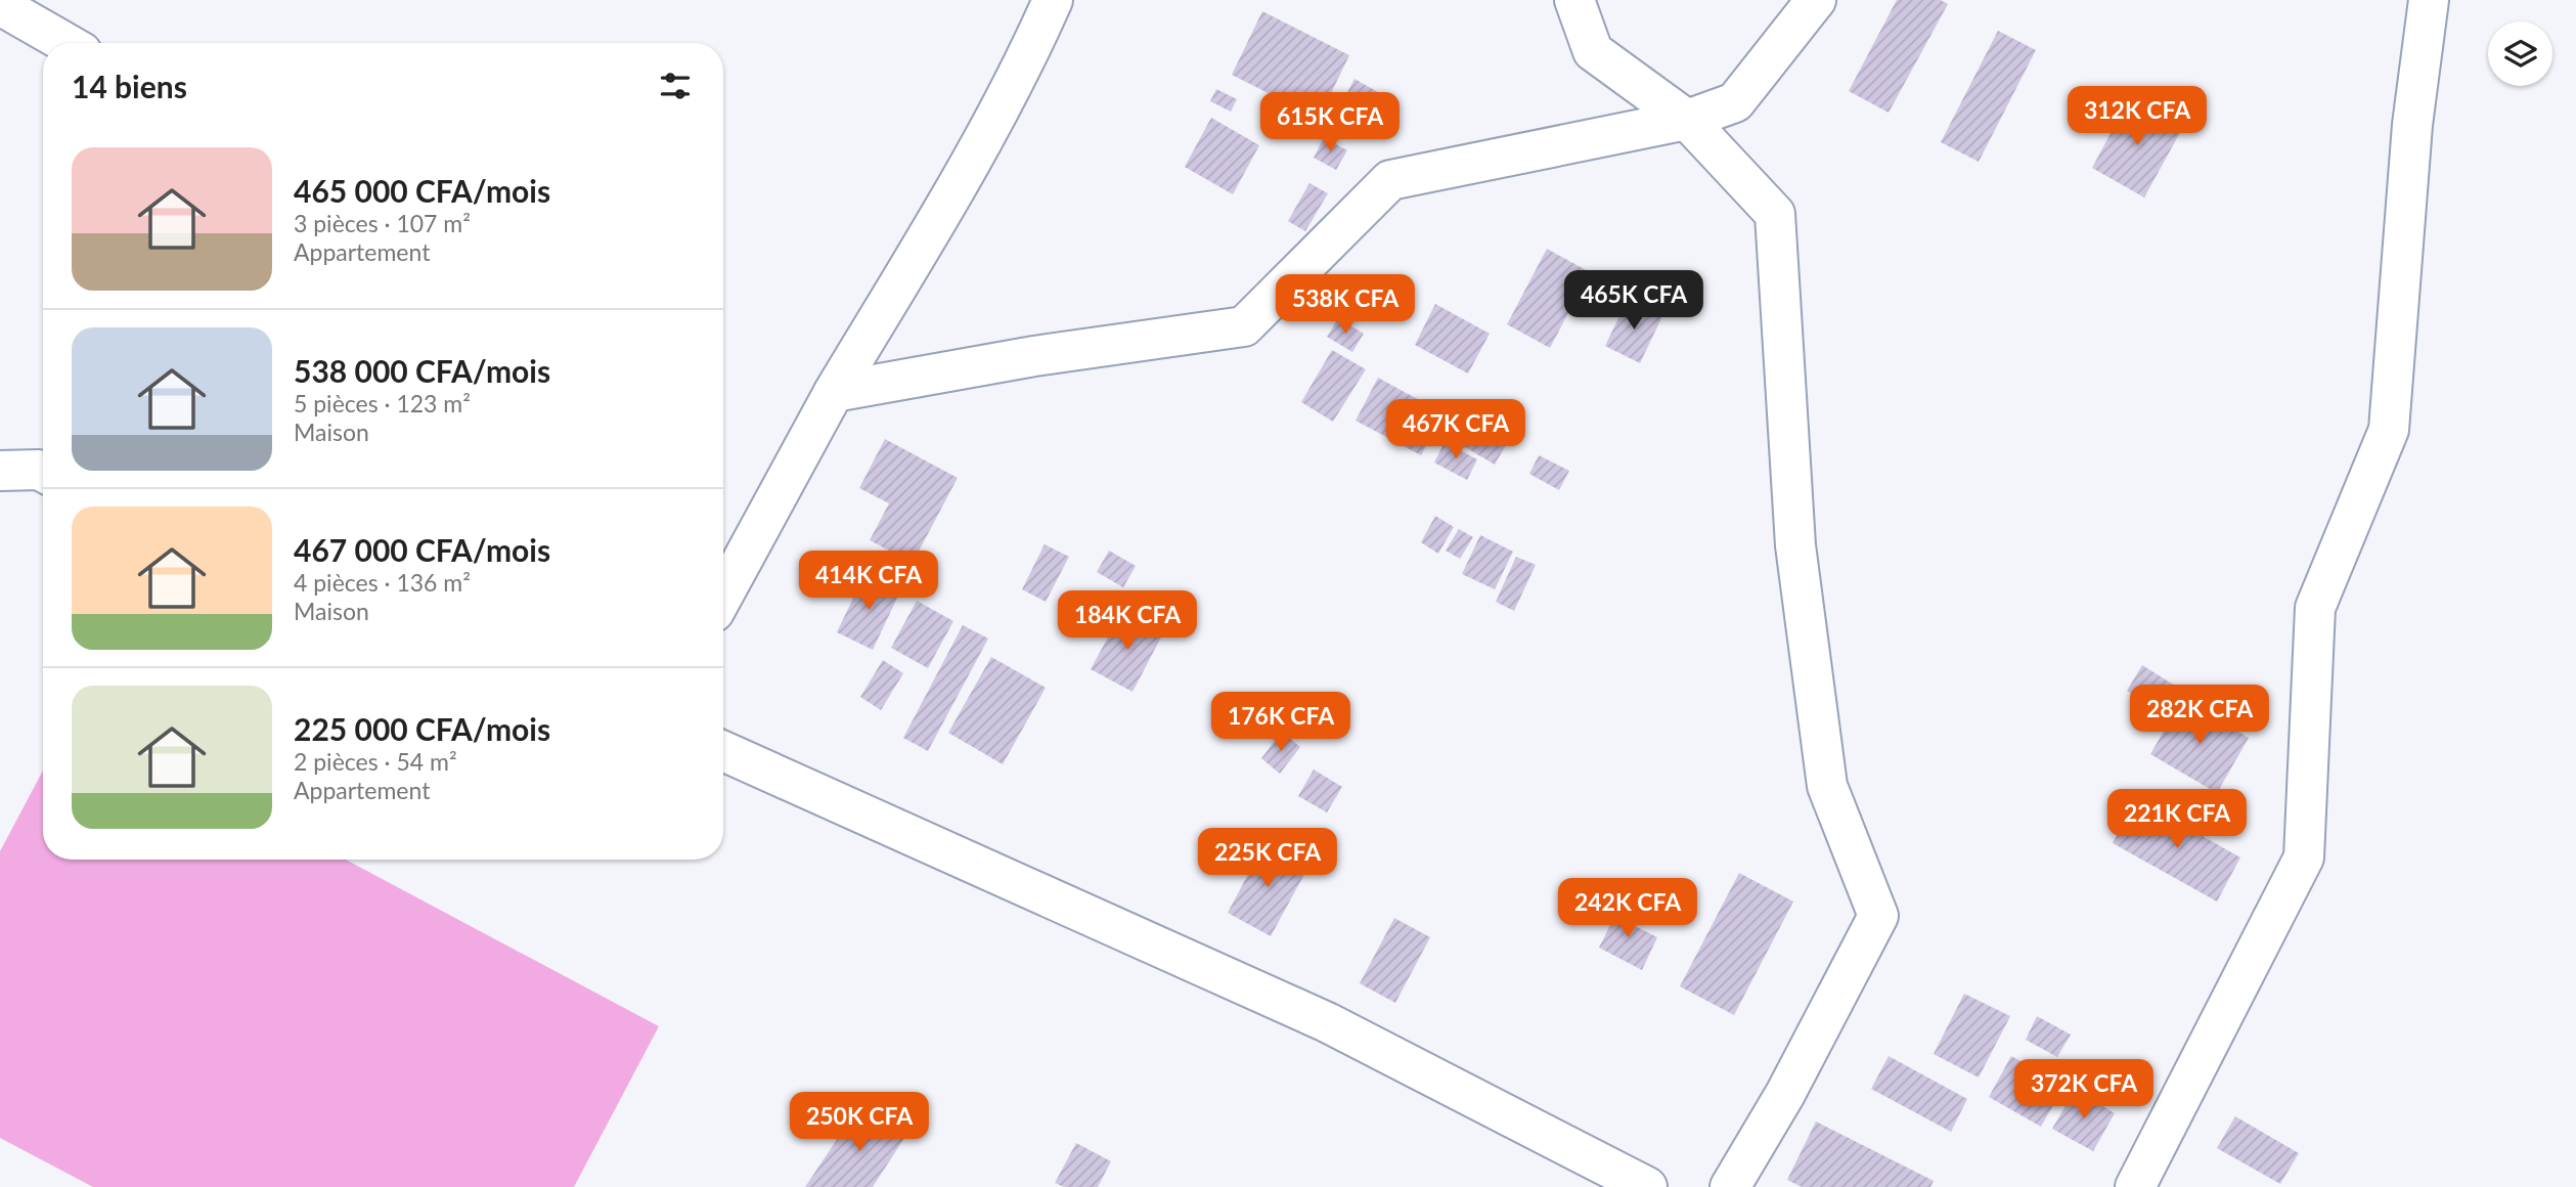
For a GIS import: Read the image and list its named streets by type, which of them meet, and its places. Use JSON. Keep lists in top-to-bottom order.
{
  "page": {
    "heading": "14 biens",
    "price": [
      "312K CFA",
      "615K CFA",
      "465K CFA",
      "538K CFA",
      "467K CFA",
      "414K CFA",
      "184K CFA",
      "282K CFA",
      "176K CFA",
      "221K CFA",
      "225K CFA",
      "242K CFA",
      "372K CFA",
      "250K CFA"
    ],
    "list": [
      {
        "name": "465 000 CFA/mois",
        "note": "3 pièces · 107 m² · Appartement"
      },
      {
        "name": "538 000 CFA/mois",
        "note": "5 pièces · 123 m² · Maison"
      },
      {
        "name": "467 000 CFA/mois",
        "note": "4 pièces · 136 m² · Maison"
      },
      {
        "name": "225 000 CFA/mois",
        "note": "2 pièces · 54 m² · Appartement"
      }
    ]
  }
}
